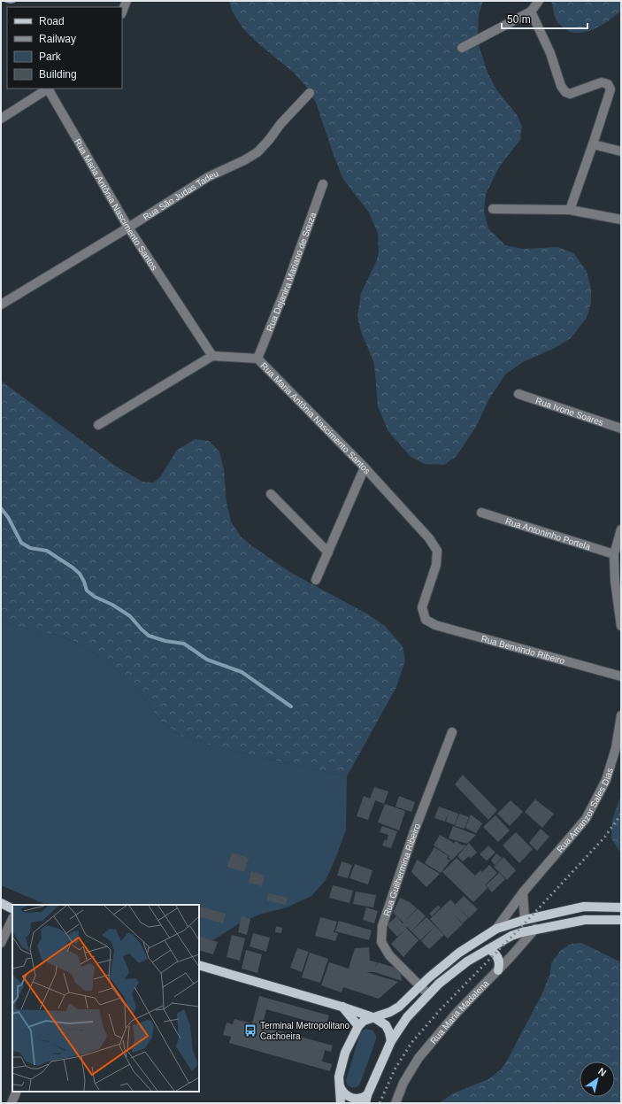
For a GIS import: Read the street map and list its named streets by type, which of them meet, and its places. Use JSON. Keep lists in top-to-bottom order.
{
  "streets": {
    "street": [
      "Rua São Judas Tadeu",
      "Rua Maria Antônia Nascimento Santos",
      "Rua Dejanira Mariano de Souza",
      "Rua Ivone Soares",
      "Rua Antoninho Portela",
      "Rua Benvindo Ribeiro",
      "Rua Amanzor Sales Dias",
      "Rua Guilhermina Ribeiro",
      "Rua Maria Madalena"
    ]
  },
  "crossings": [
    ["Rua São Judas Tadeu", "Rua Maria Antônia Nascimento Santos"],
    ["Rua Maria Antônia Nascimento Santos", "Rua Dejanira Mariano de Souza"],
    ["Rua Maria Antônia Nascimento Santos", "Rua Benvindo Ribeiro"]
  ],
  "places": {
    "bus stop": ["Terminal Metropolitano Cachoeira"]
  },
  "legend": [
    "Road",
    "Railway",
    "Park",
    "Building"
  ],
  "scale_bar": "50 m",
  "north": "top right"
}
